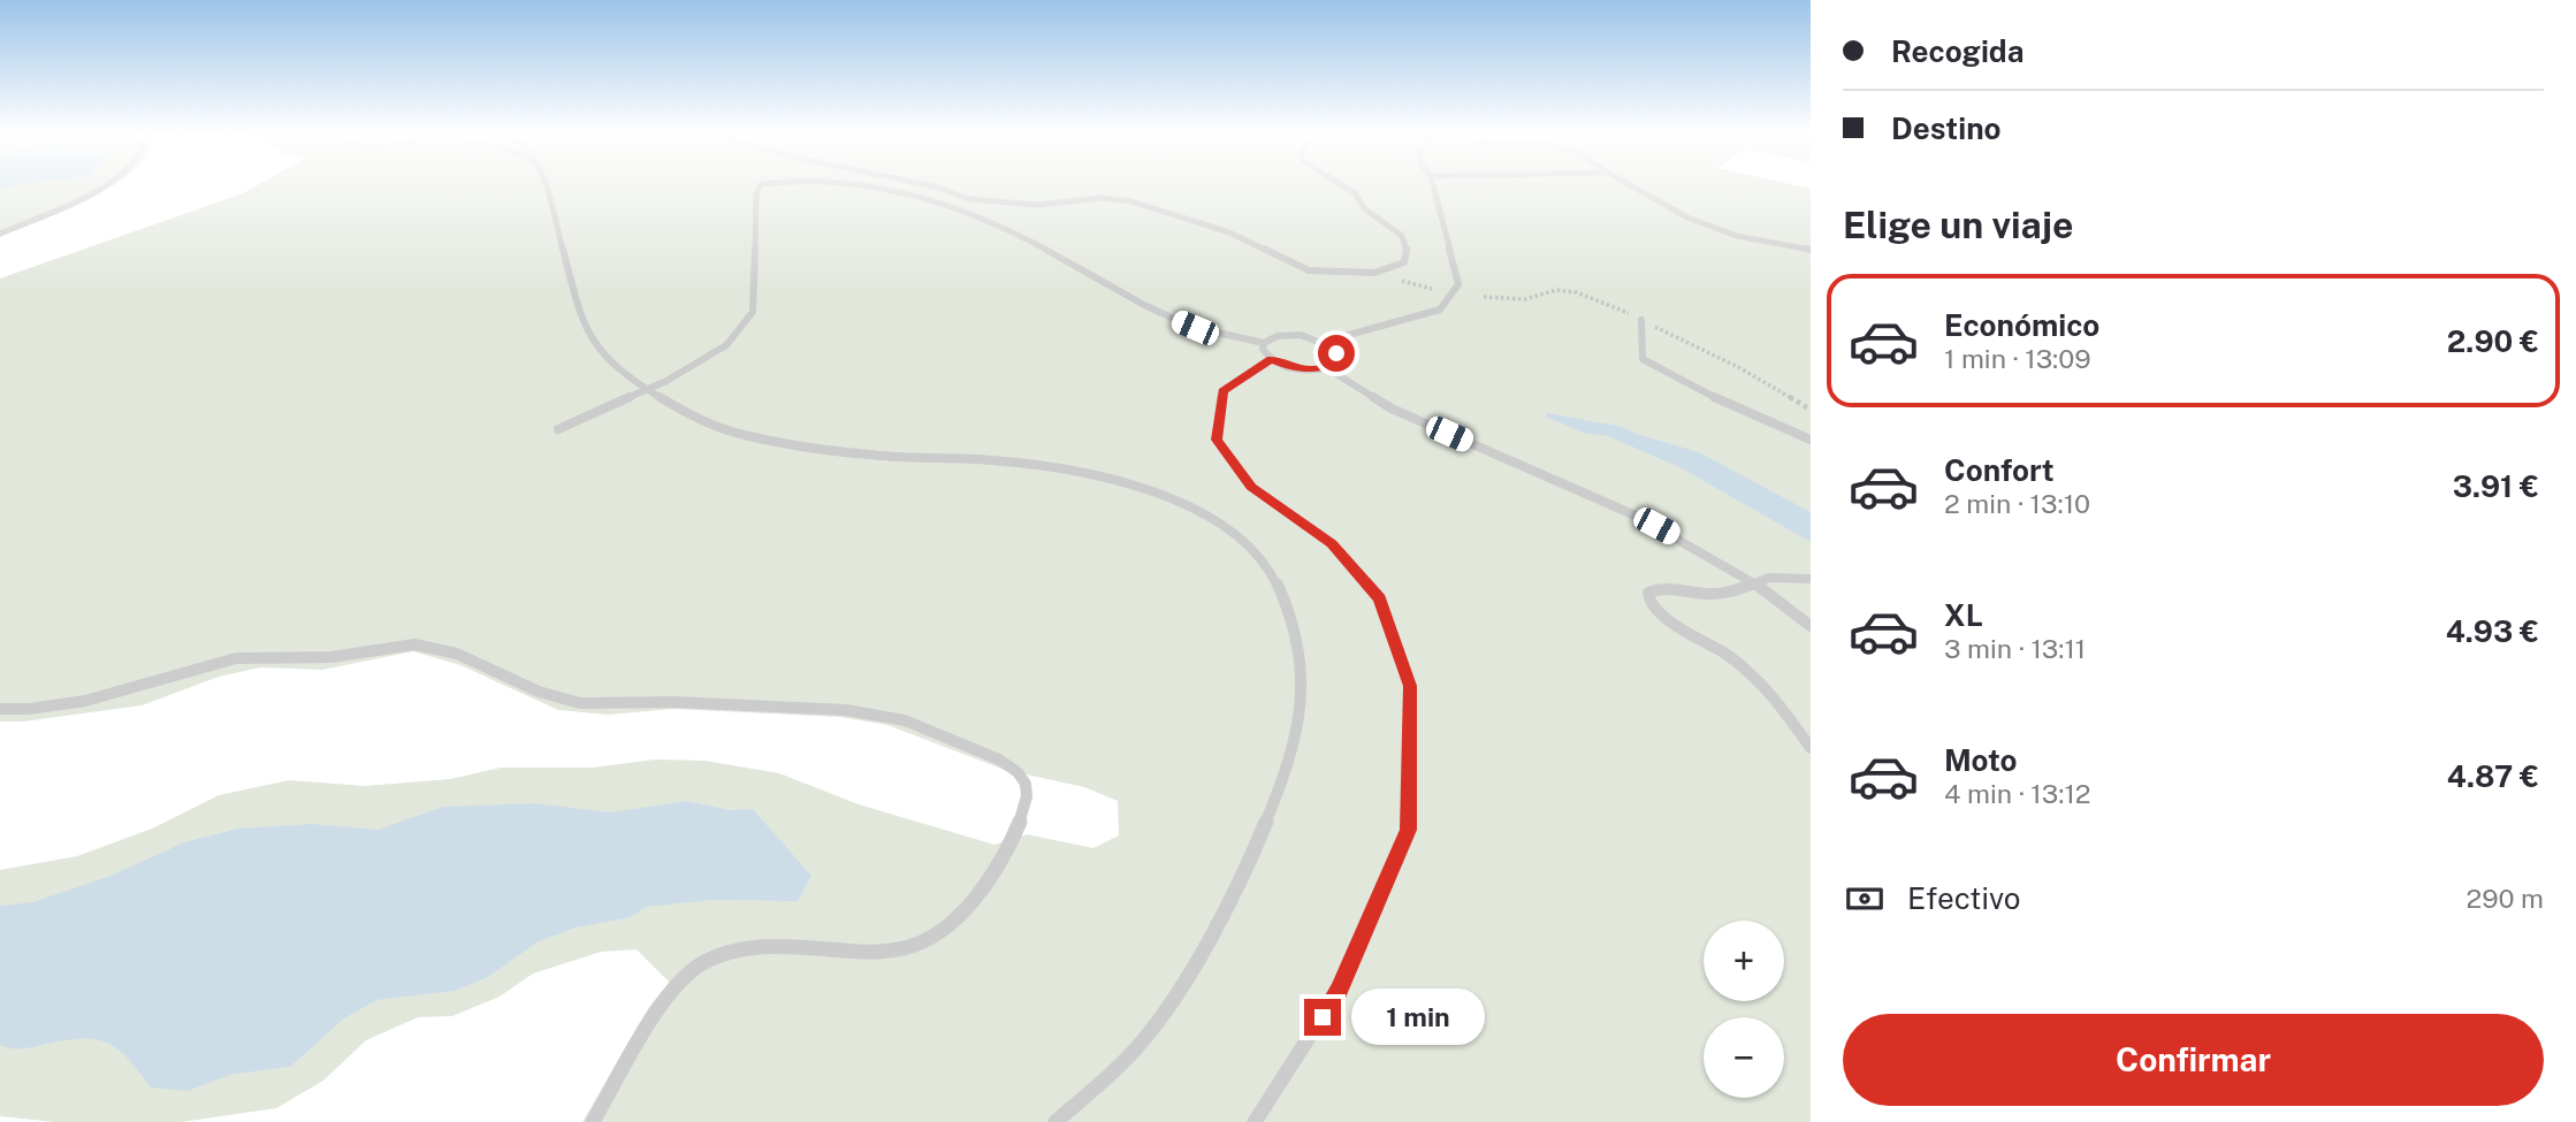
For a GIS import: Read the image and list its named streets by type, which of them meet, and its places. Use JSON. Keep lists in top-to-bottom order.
{
  "page": {
    "banner": ["Recogida", "Destino"],
    "heading": "Elige un viaje",
    "list": [
      {
        "name": "Económico",
        "note": "1 min · 13:09",
        "value": "2.90 €"
      },
      {
        "name": "Confort",
        "note": "2 min · 13:10",
        "value": "3.91 €"
      },
      {
        "name": "XL",
        "note": "3 min · 13:11",
        "value": "4.93 €"
      },
      {
        "name": "Moto",
        "note": "4 min · 13:12",
        "value": "4.87 €"
      }
    ],
    "pay": ["Efectivo", "290 m"],
    "map_buttons": ["+", "−"],
    "bubble": "1 min",
    "buttons": "Confirmar"
  }
}
